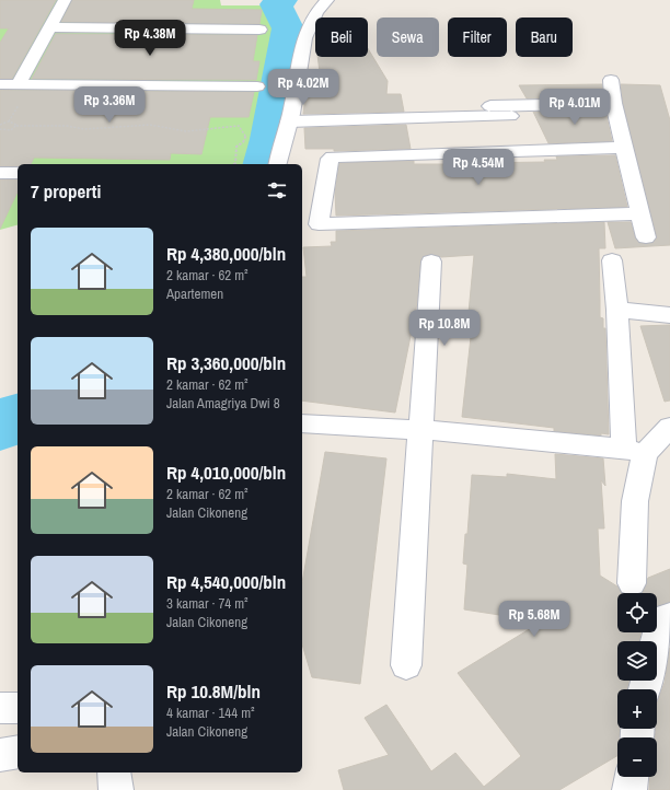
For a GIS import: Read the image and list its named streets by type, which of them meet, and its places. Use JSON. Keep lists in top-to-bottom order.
{
  "page": {
    "chip": [
      "Beli",
      "Sewa",
      "Filter",
      "Baru"
    ],
    "price": [
      "Rp 4.38M",
      "Rp 4.02M",
      "Rp 3.36M",
      "Rp 4.01M",
      "Rp 4.54M",
      "Rp 10.8M",
      "Rp 5.68M"
    ],
    "heading": "7 properti",
    "list": [
      {
        "name": "Rp 4,380,000/bln",
        "note": "2 kamar · 62 m² · Apartemen"
      },
      {
        "name": "Rp 3,360,000/bln",
        "note": "2 kamar · 62 m² · Jalan Amagriya Dwi 8"
      },
      {
        "name": "Rp 4,010,000/bln",
        "note": "2 kamar · 62 m² · Jalan Cikoneng"
      },
      {
        "name": "Rp 4,540,000/bln",
        "note": "3 kamar · 74 m² · Jalan Cikoneng"
      },
      {
        "name": "Rp 10.8M/bln",
        "note": "4 kamar · 144 m² · Jalan Cikoneng"
      }
    ],
    "map_buttons": ["+", "−"]
  }
}
